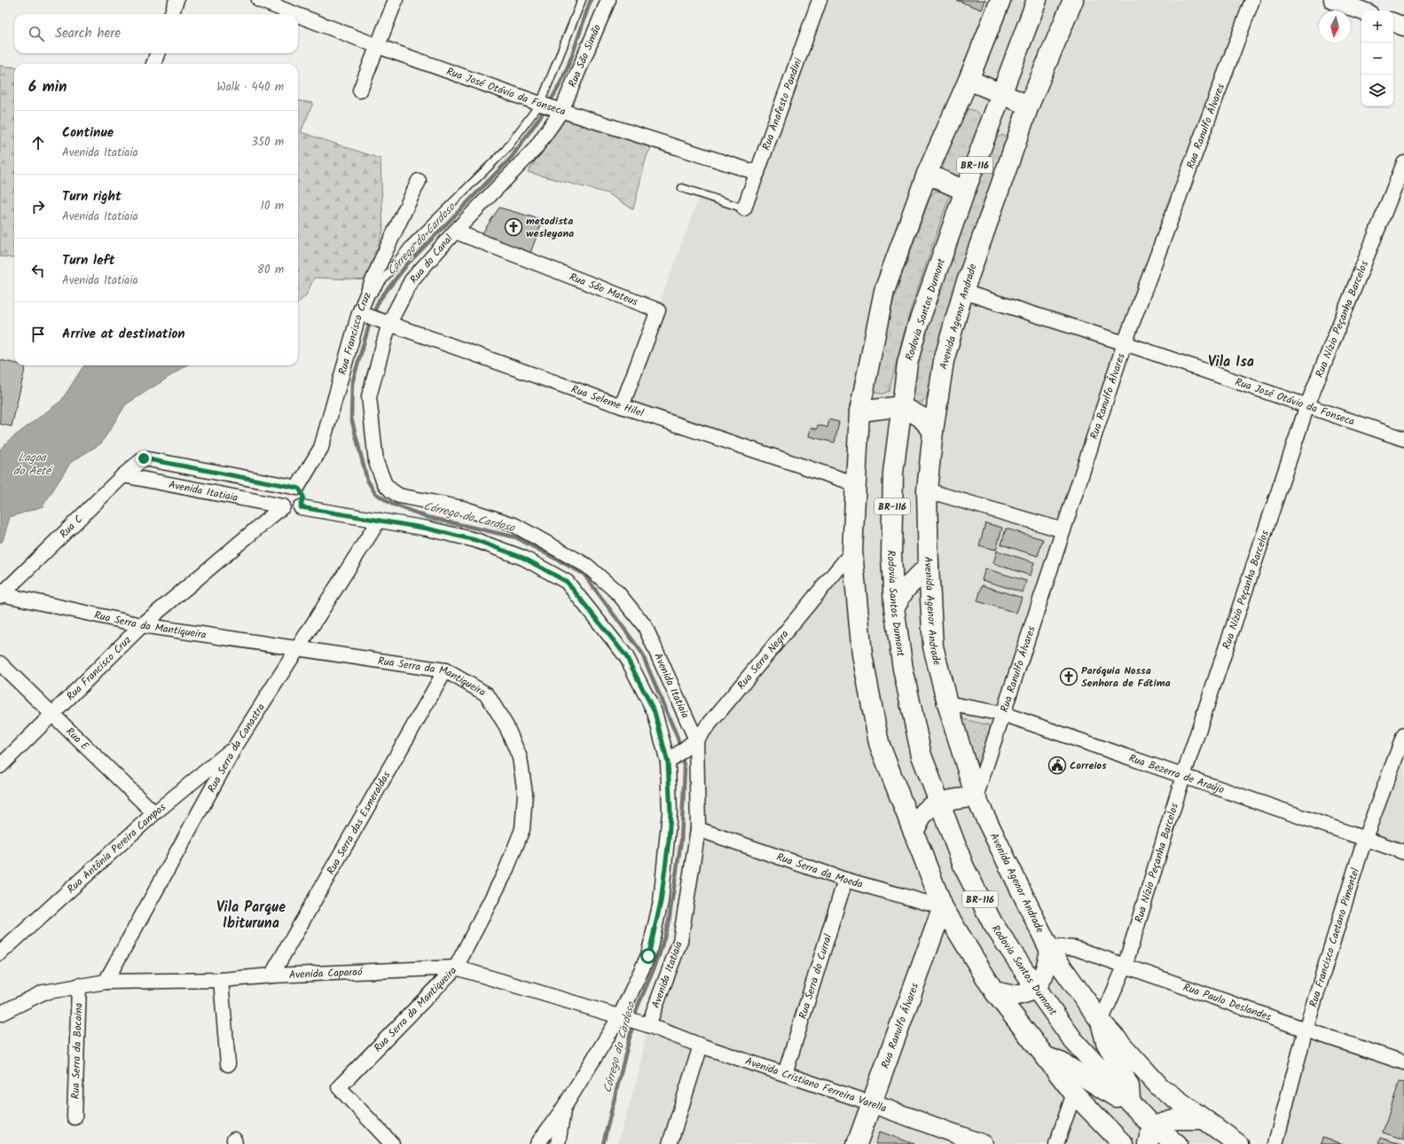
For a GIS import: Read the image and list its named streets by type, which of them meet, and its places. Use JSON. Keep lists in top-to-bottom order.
{
  "streets": {
    "main road": [
      "Rua Ranulfo Álvares",
      "BR-116",
      "Rodovia Santos Dumont",
      "Avenida Agenor Andrade"
    ],
    "street": [
      "Rua São Simão",
      "Rua José Otávio da Fonseca",
      "Rua Anafesto Pandini",
      "Rua do Canal",
      "Rua São Mateus",
      "Rua Nízio Peçanha Barcelos",
      "Rua Francisco Cruz",
      "Rua Seleme Hilel",
      "Avenida Itatiaia",
      "Rua C",
      "Rua Serra da Mantiqueira",
      "Rua Serra Negra",
      "Rua E",
      "Rua Serra da Canastra",
      "Rua Bezerra de Araújo",
      "Rua Serra das Esmeraldas",
      "Rua Antônia Pereira Campos",
      "Rua Serra da Moeda",
      "Rua Francisco Caetano Pimentel",
      "Avenida Caparaó",
      "Rua Serra do Curral",
      "Rua Paulo Deslandes",
      "Rua Serra da Bocaina",
      "Avenida Cristiano Ferreira Varella"
    ]
  },
  "crossings": [
    ["Rua São Simão", "Rua José Otávio da Fonseca"],
    ["Rua São Simão", "Rua do Canal"],
    ["Rua José Otávio da Fonseca", "Rua Anafesto Pandini"],
    ["Rua José Otávio da Fonseca", "Rua Ranulfo Álvares"],
    ["Rua José Otávio da Fonseca", "Rua do Canal"],
    ["Rua José Otávio da Fonseca", "Avenida Agenor Andrade"],
    ["Rua José Otávio da Fonseca", "Rua Nízio Peçanha Barcelos"],
    ["Rua Ranulfo Álvares", "Avenida Agenor Andrade"],
    ["Rua Ranulfo Álvares", "Rua Bezerra de Araújo"],
    ["Rua Ranulfo Álvares", "Rua Serra da Moeda"],
    ["Rua Ranulfo Álvares", "Avenida Cristiano Ferreira Varella"],
    ["Rua do Canal", "Rua São Mateus"],
    ["Rua do Canal", "Rua Seleme Hilel"],
    ["Rua do Canal", "Avenida Itatiaia"],
    ["Rua São Mateus", "Rua Seleme Hilel"],
    ["Avenida Agenor Andrade", "Rua Nízio Peçanha Barcelos"],
    ["Avenida Agenor Andrade", "Rua Bezerra de Araújo"],
    ["Avenida Agenor Andrade", "Rua Paulo Deslandes"],
    ["Rua Nízio Peçanha Barcelos", "Rua Bezerra de Araújo"],
    ["Rua Nízio Peçanha Barcelos", "Rua Paulo Deslandes"],
    ["Rua Francisco Cruz", "Rua Seleme Hilel"],
    ["Rua Francisco Cruz", "Avenida Itatiaia"],
    ["Rua Francisco Cruz", "Rua Serra da Mantiqueira"],
    ["Rua Francisco Cruz", "Rua E"],
    ["Avenida Itatiaia", "Rua C"],
    ["Avenida Itatiaia", "Rua Serra Negra"],
    ["Avenida Itatiaia", "Rua Serra da Canastra"],
    ["Avenida Itatiaia", "Rua Serra da Moeda"],
    ["Avenida Itatiaia", "Avenida Caparaó"],
    ["Avenida Itatiaia", "Avenida Cristiano Ferreira Varella"],
    ["Rua C", "Rua Serra da Mantiqueira"],
    ["Rua Serra da Mantiqueira", "Rua Serra da Canastra"],
    ["Rua Serra da Mantiqueira", "Rua Serra das Esmeraldas"],
    ["Rua Serra da Mantiqueira", "Avenida Caparaó"],
    ["Rua E", "Rua Antônia Pereira Campos"],
    ["Rua Serra da Canastra", "Rua Antônia Pereira Campos"],
    ["Rua Serra da Canastra", "Avenida Caparaó"],
    ["Rua Bezerra de Araújo", "Rua Francisco Caetano Pimentel"],
    ["Rua Serra das Esmeraldas", "Avenida Caparaó"],
    ["Rua Serra da Moeda", "Rua Serra do Curral"],
    ["Rua Francisco Caetano Pimentel", "Rua Paulo Deslandes"],
    ["Avenida Caparaó", "Rua Serra da Bocaina"],
    ["Avenida Caparaó", "Avenida Cristiano Ferreira Varella"],
    ["Rua Serra do Curral", "Avenida Cristiano Ferreira Varella"]
  ],
  "districts": ["Vila Isa", "Vila Parque Ibituruna"],
  "water": ["Córrego do Cardoso", "Lagoa do Aeté"],
  "places": {
    "church": ["metodista wesleyana", "Paróquia Nossa Senhora de Fátima"],
    "public building": ["Correios"]
  },
  "north": "bottom",
  "page": {
    "map_buttons": ["+", "−"],
    "search": "Search here",
    "heading": ["6 min", "Walk · 440 m"],
    "list": [
      ["Continue", "Avenida Itatiaia", "350 m"],
      ["Turn right", "Avenida Itatiaia", "10 m"],
      ["Turn left", "Avenida Itatiaia", "80 m"],
      "Arrive at destination"
    ]
  }
}
